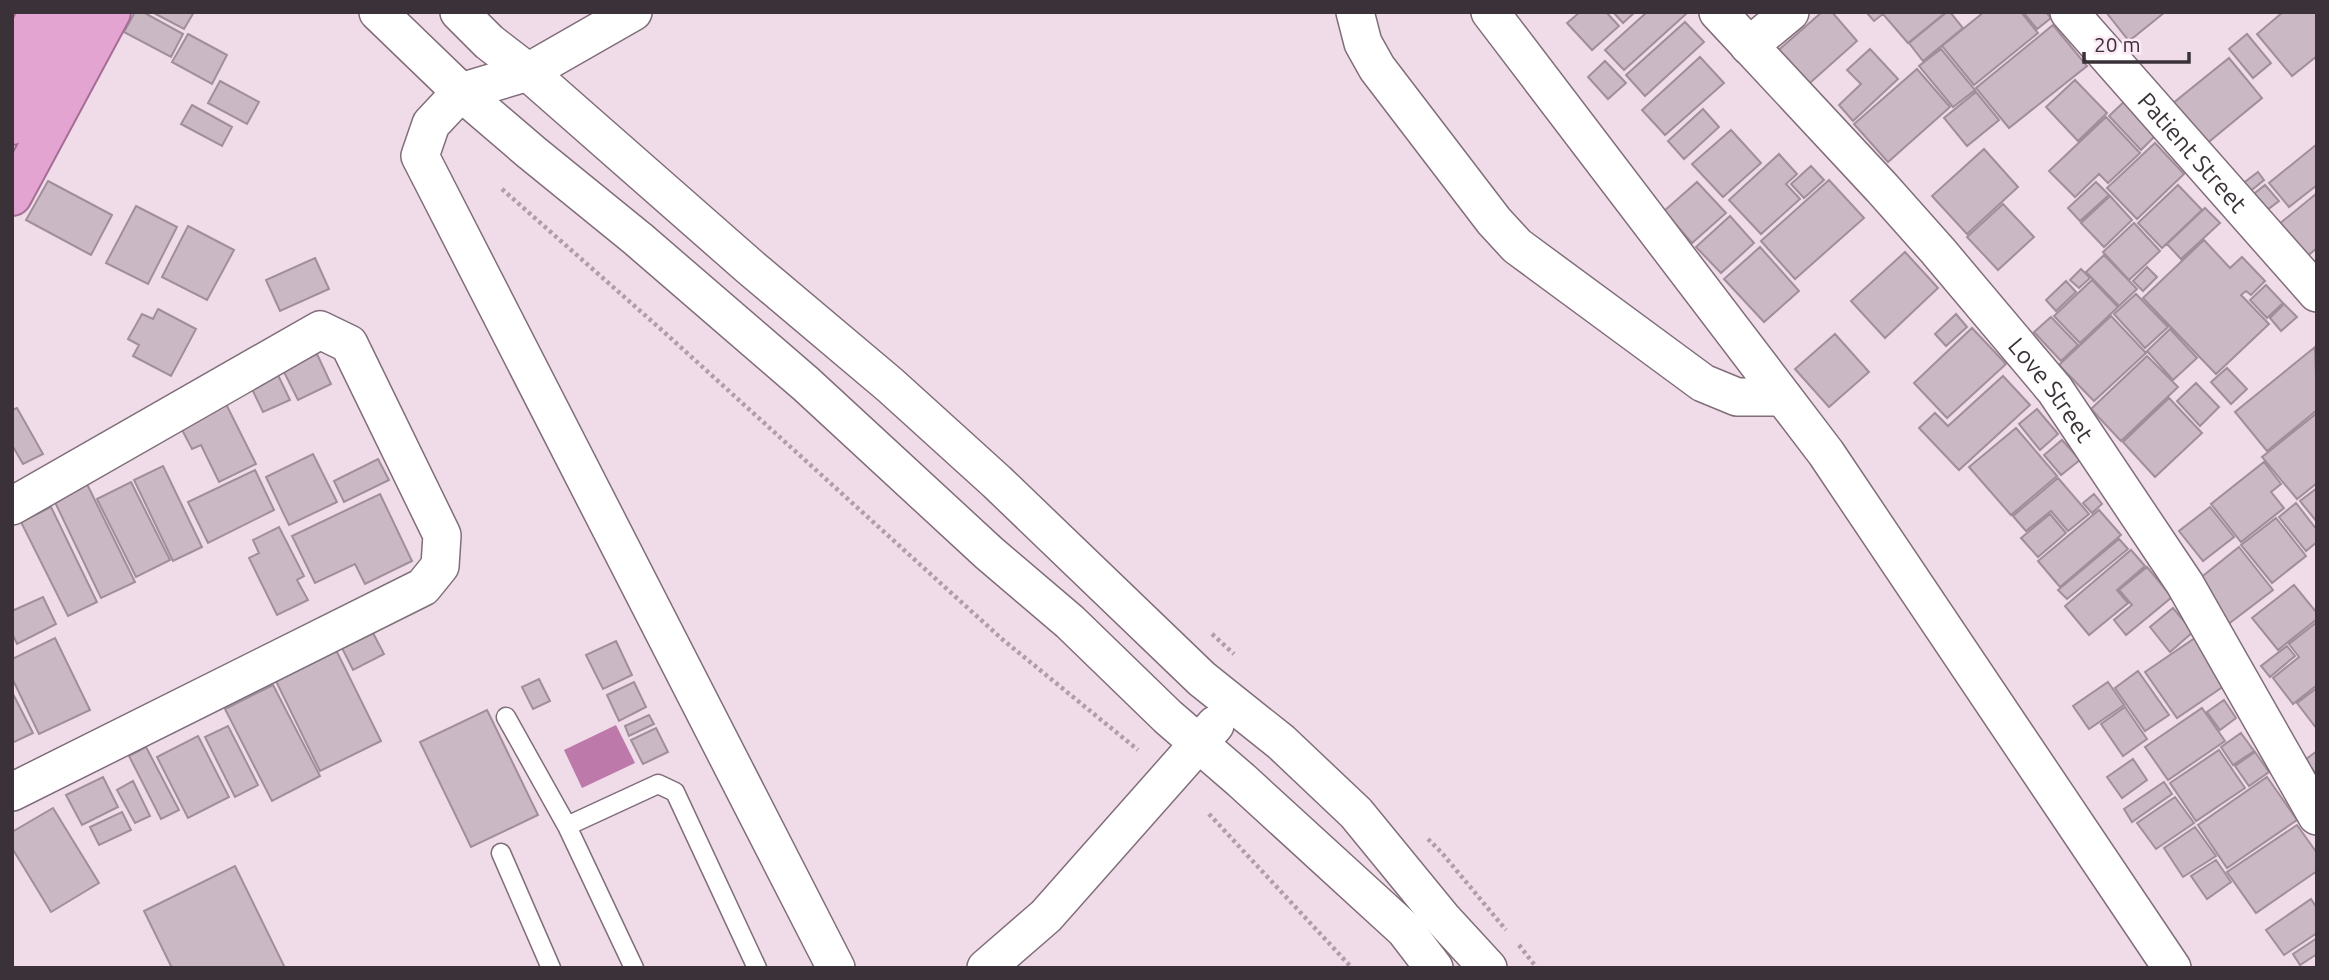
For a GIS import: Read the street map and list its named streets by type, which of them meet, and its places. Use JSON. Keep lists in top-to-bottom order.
{
  "streets": {
    "street": ["Patient Street", "Love Street"]
  },
  "scale_bar": "20 m"
}
